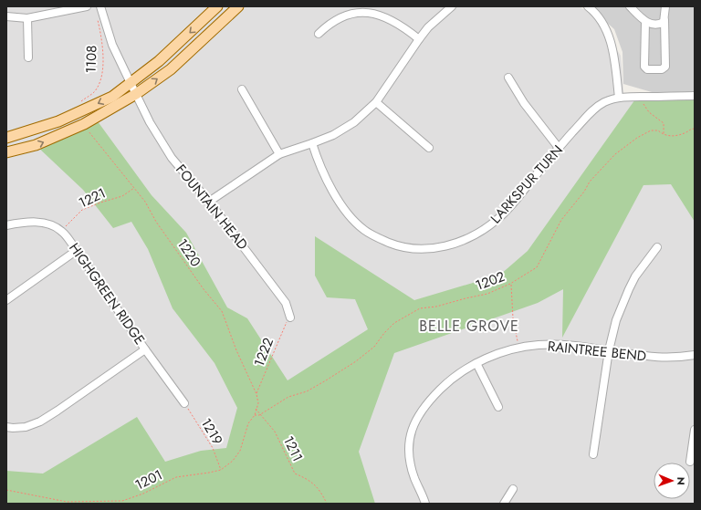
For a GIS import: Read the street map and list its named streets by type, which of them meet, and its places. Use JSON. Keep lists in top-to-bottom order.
{
  "streets": {
    "street": [
      "LARKSPUR TURN",
      "FOUNTAIN HEAD",
      "HIGHGREEN RIDGE",
      "RAINTREE BEND"
    ],
    "path": [
      "1108",
      "1221",
      "1220",
      "1202",
      "1222",
      "1219",
      "1211",
      "1201"
    ]
  },
  "crossings": [
    ["1221", "1220"],
    ["1221", "HIGHGREEN RIDGE"],
    ["FOUNTAIN HEAD", "1222"],
    ["1220", "1222"],
    ["1220", "1201"],
    ["1202", "1211"],
    ["HIGHGREEN RIDGE", "1219"],
    ["1219", "1201"],
    ["1211", "1201"]
  ],
  "districts": ["BELLE GROVE"],
  "north": "right"
}
